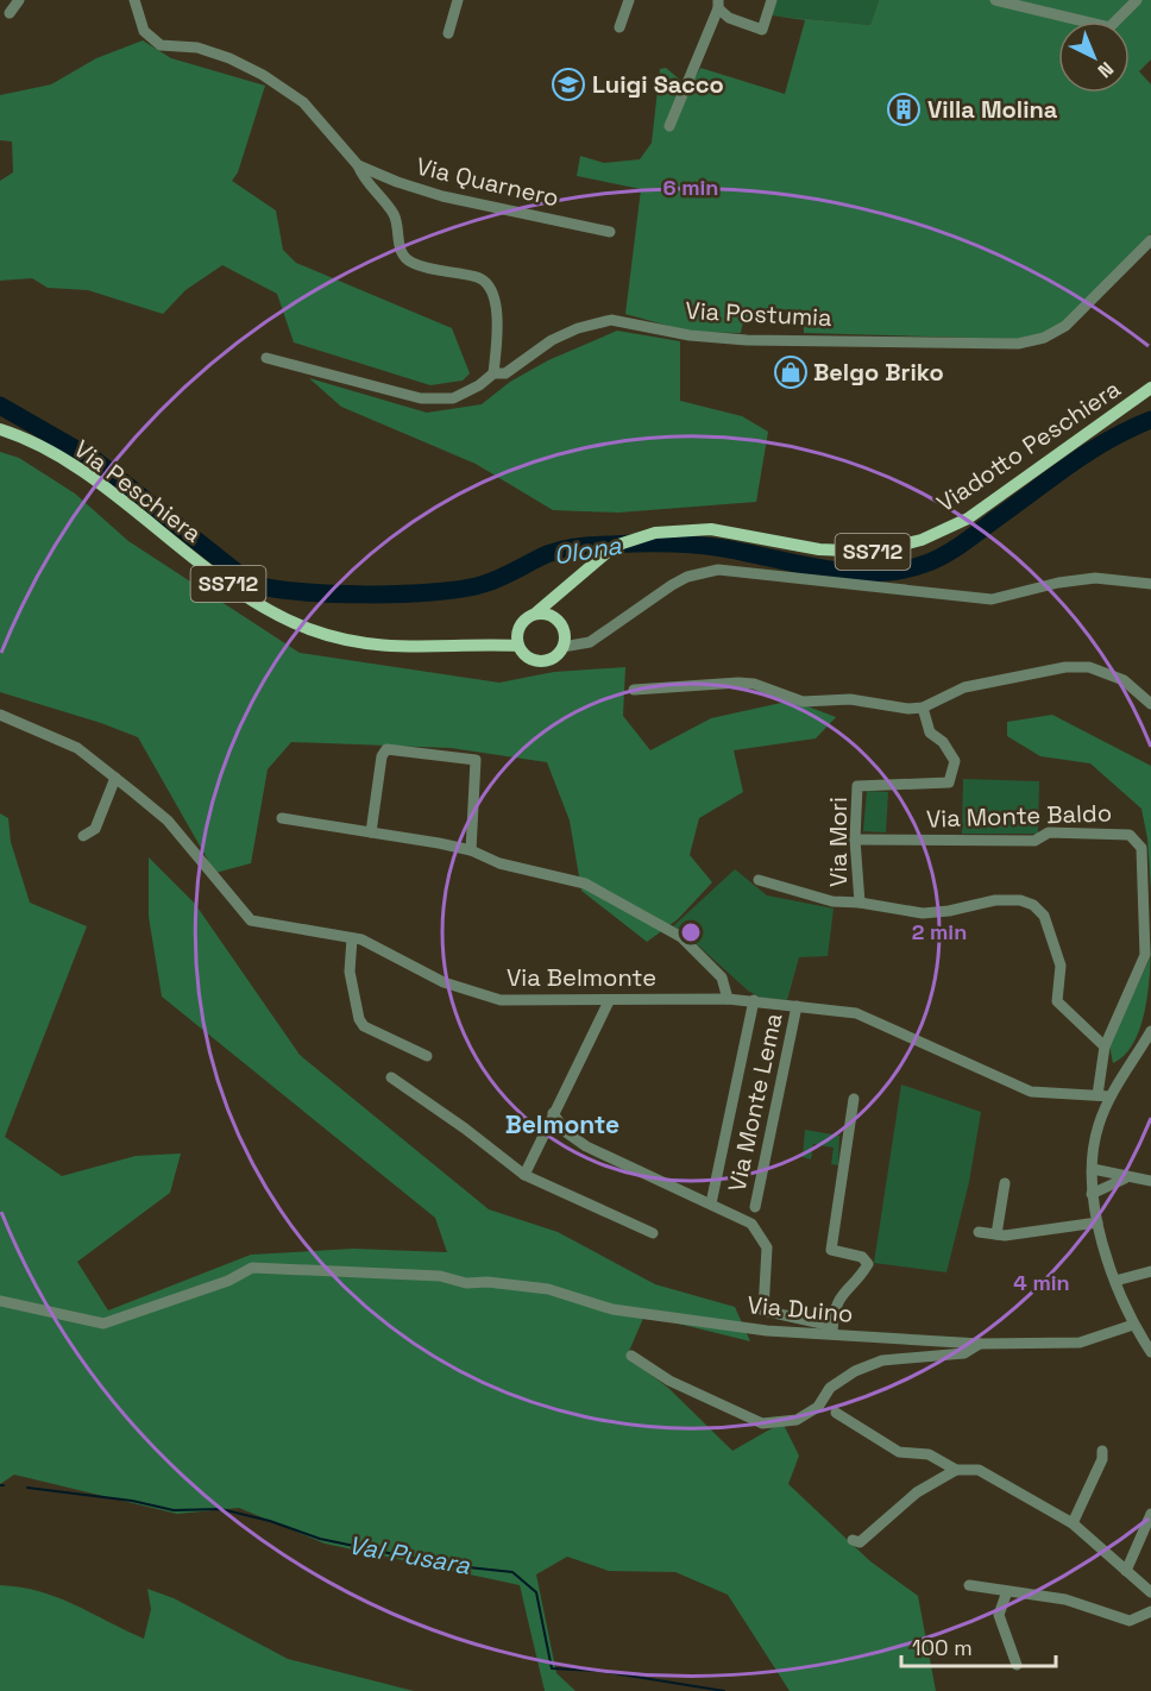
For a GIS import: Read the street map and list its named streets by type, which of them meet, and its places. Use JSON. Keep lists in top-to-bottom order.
{
  "streets": {
    "main road": ["Viadotto Peschiera", "Via Peschiera", "SS712"],
    "street": [
      "Via Quarnero",
      "Via Postumia",
      "Via Monte Baldo",
      "Via Mori",
      "Via Belmonte",
      "Via Monte Lema",
      "Via Duino"
    ]
  },
  "crossings": [
    ["Via Quarnero", "Via Postumia"],
    ["Viadotto Peschiera", "SS712"],
    ["Via Peschiera", "SS712"],
    ["Via Monte Baldo", "Via Mori"],
    ["Via Monte Baldo", "Via Belmonte"],
    ["Via Belmonte", "Via Monte Lema"]
  ],
  "districts": ["Belmonte"],
  "water": ["Olona", "Val Pusara"],
  "places": {
    "school or university": ["Luigi Sacco"],
    "building": ["Villa Molina"],
    "shop": ["Belgo Briko"]
  },
  "scale_bar": "100 m",
  "north": "bottom right",
  "rings": ["6 min", "2 min", "4 min"]
}
